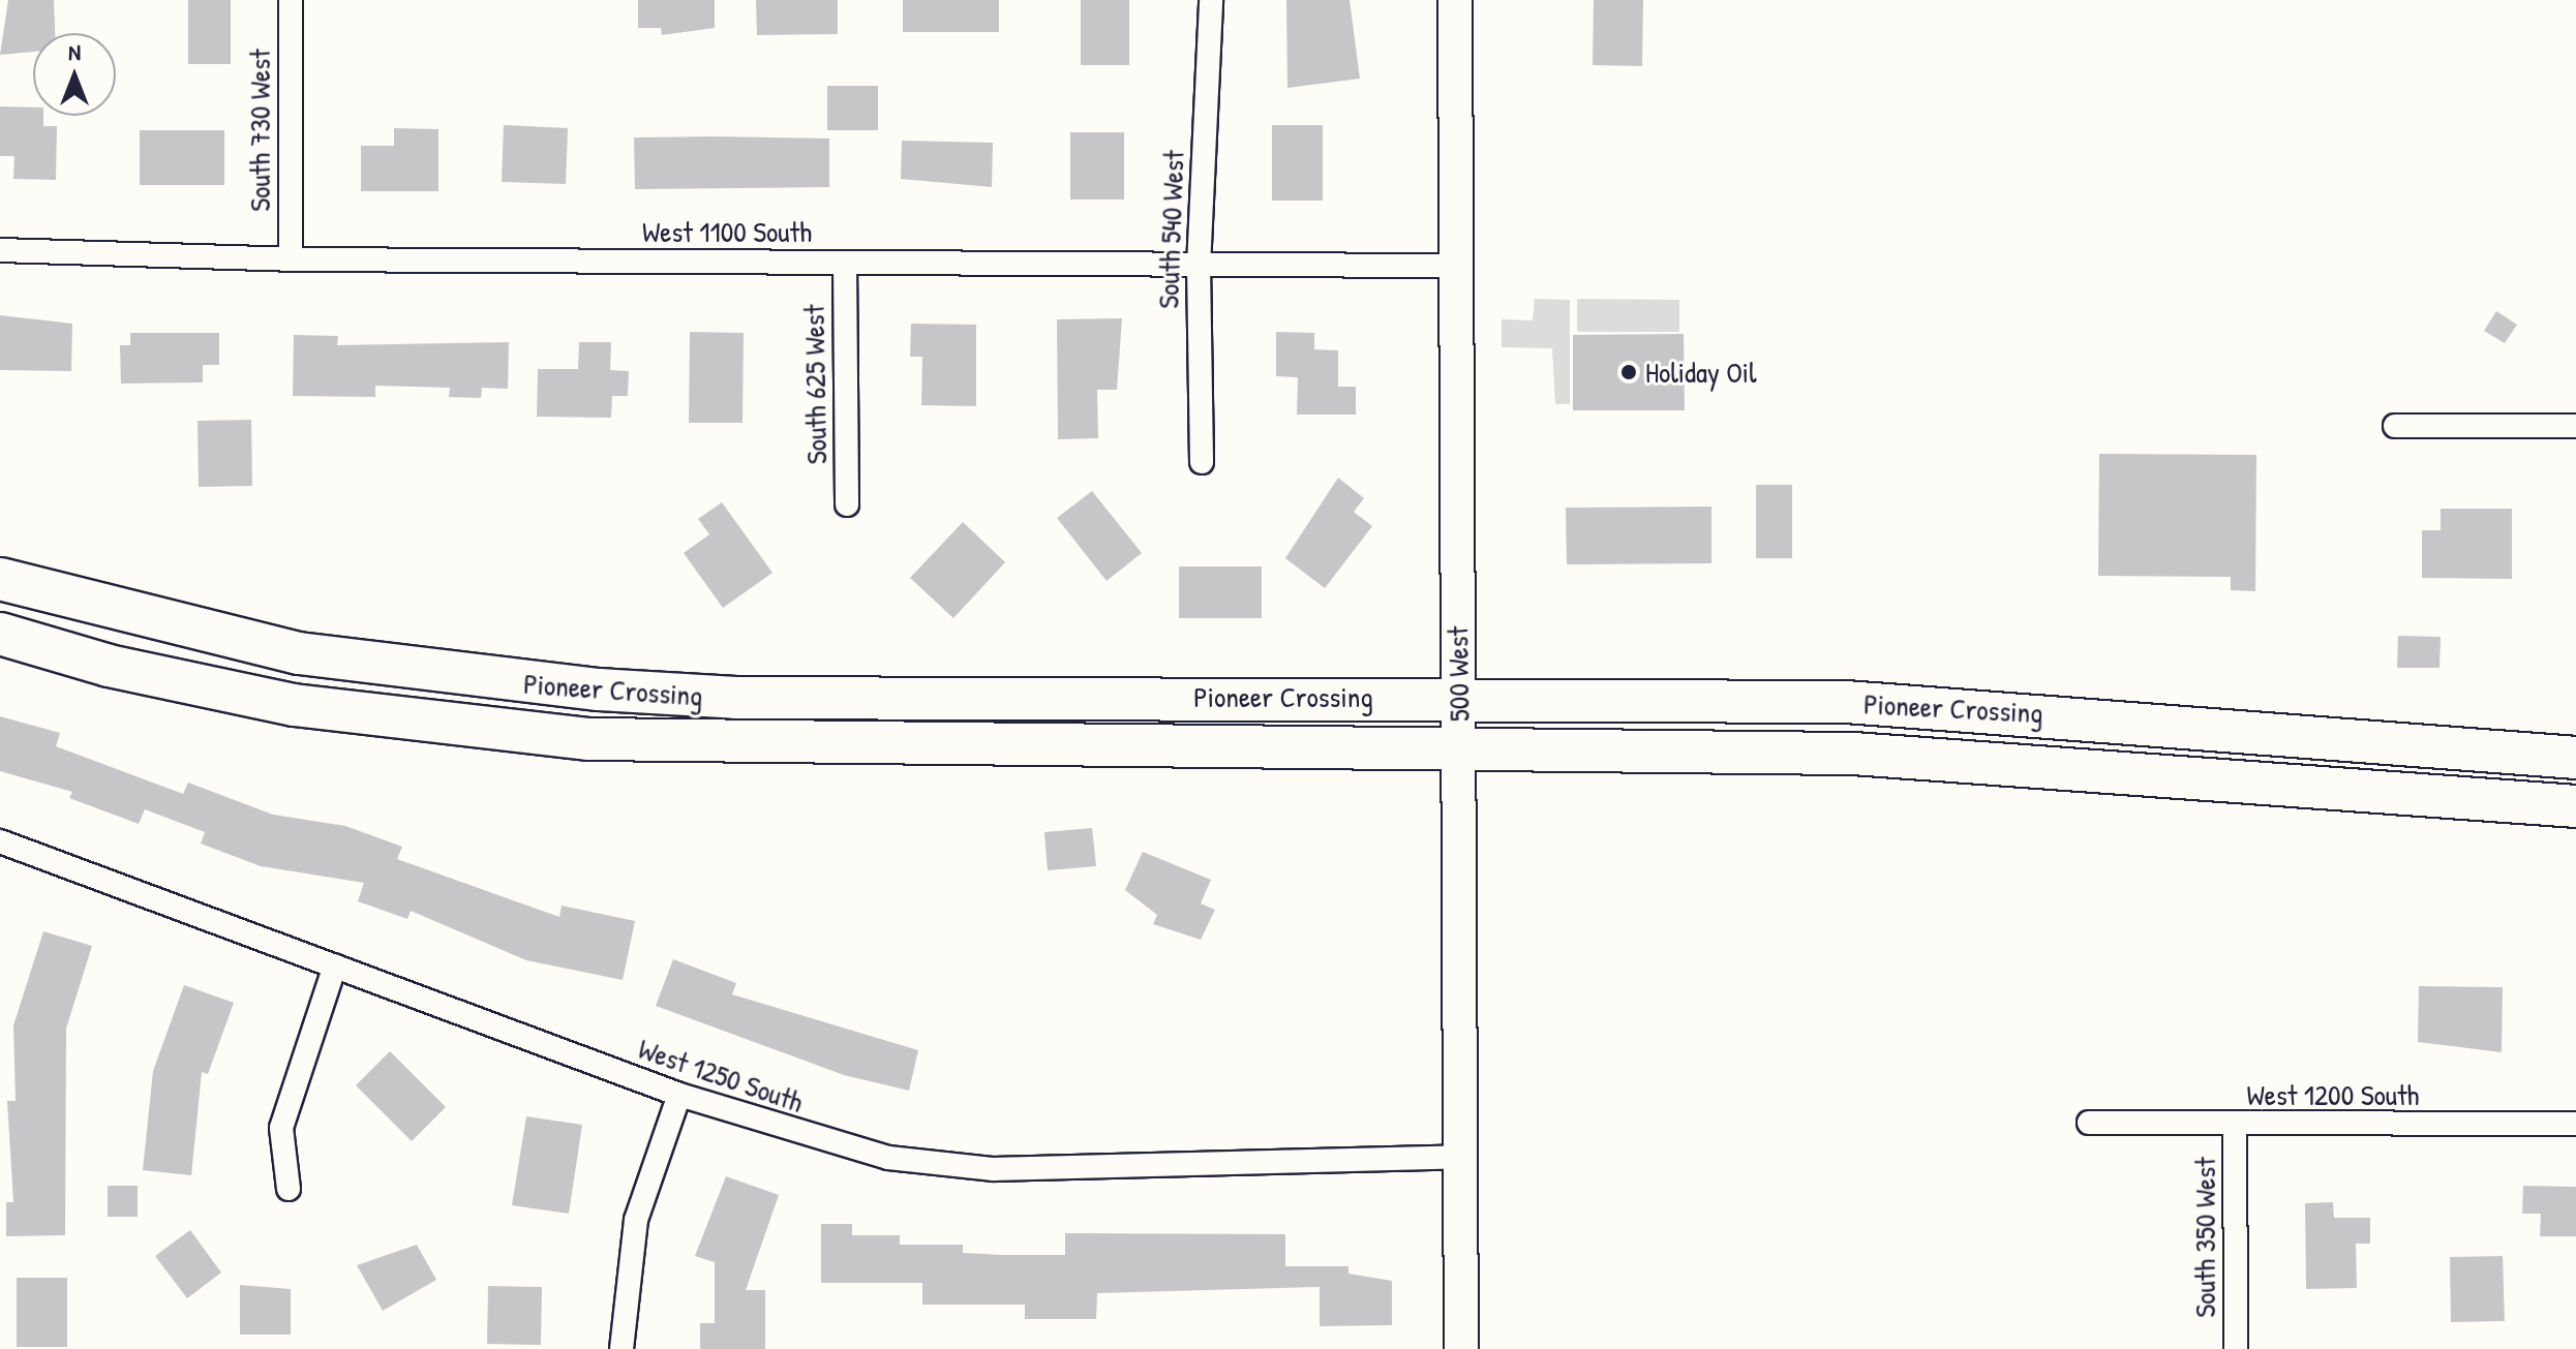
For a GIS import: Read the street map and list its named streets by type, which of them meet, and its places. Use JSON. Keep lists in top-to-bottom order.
{
  "streets": {
    "highway": ["Pioneer Crossing"],
    "street": [
      "South 730 West",
      "South 540 West",
      "West 1100 South",
      "South 625 West",
      "500 West",
      "West 1250 South",
      "West 1200 South",
      "South 350 West"
    ]
  },
  "crossings": [
    ["South 730 West", "West 1100 South"],
    ["South 540 West", "West 1100 South"],
    ["West 1100 South", "South 625 West"],
    ["West 1100 South", "500 West"],
    ["500 West", "Pioneer Crossing"],
    ["500 West", "West 1250 South"],
    ["West 1200 South", "South 350 West"]
  ],
  "places": ["Holiday Oil"],
  "north": "top"
}
